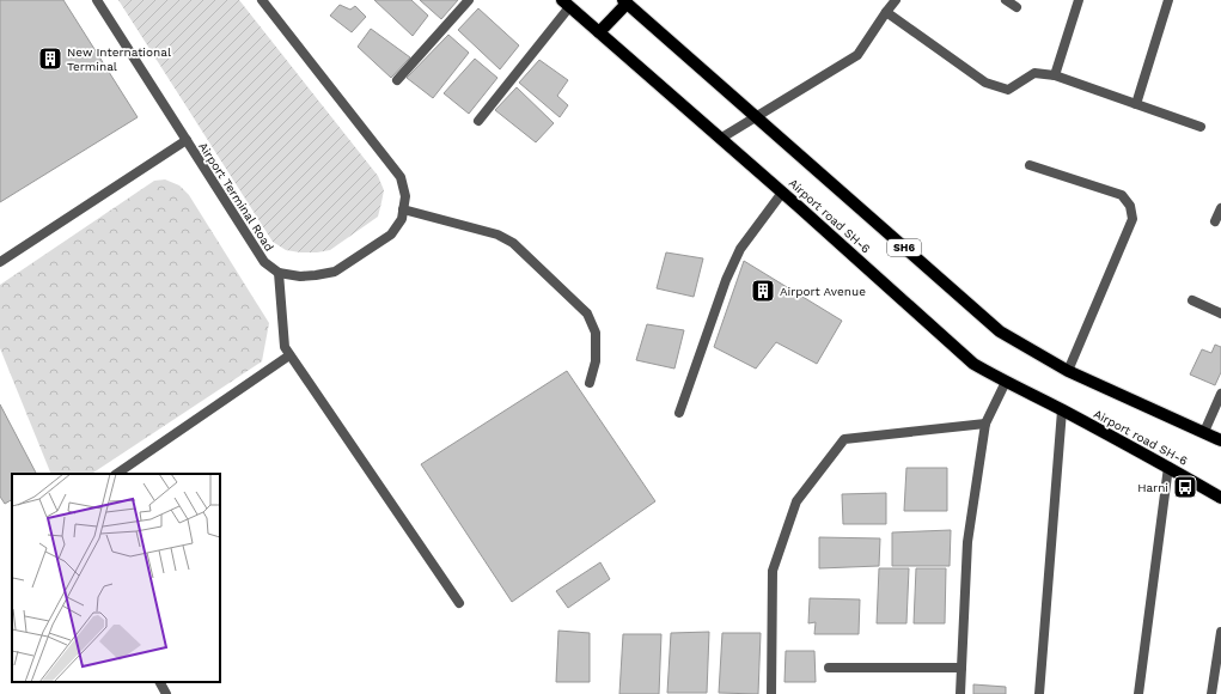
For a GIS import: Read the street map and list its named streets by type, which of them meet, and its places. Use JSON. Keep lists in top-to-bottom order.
{
  "streets": {
    "main road": ["Airport road SH-6", "SH6"],
    "street": ["Airport Terminal Road"]
  },
  "places": {
    "building": ["New International Terminal", "Airport Avenue"],
    "bus stop": ["Harni"]
  }
}
